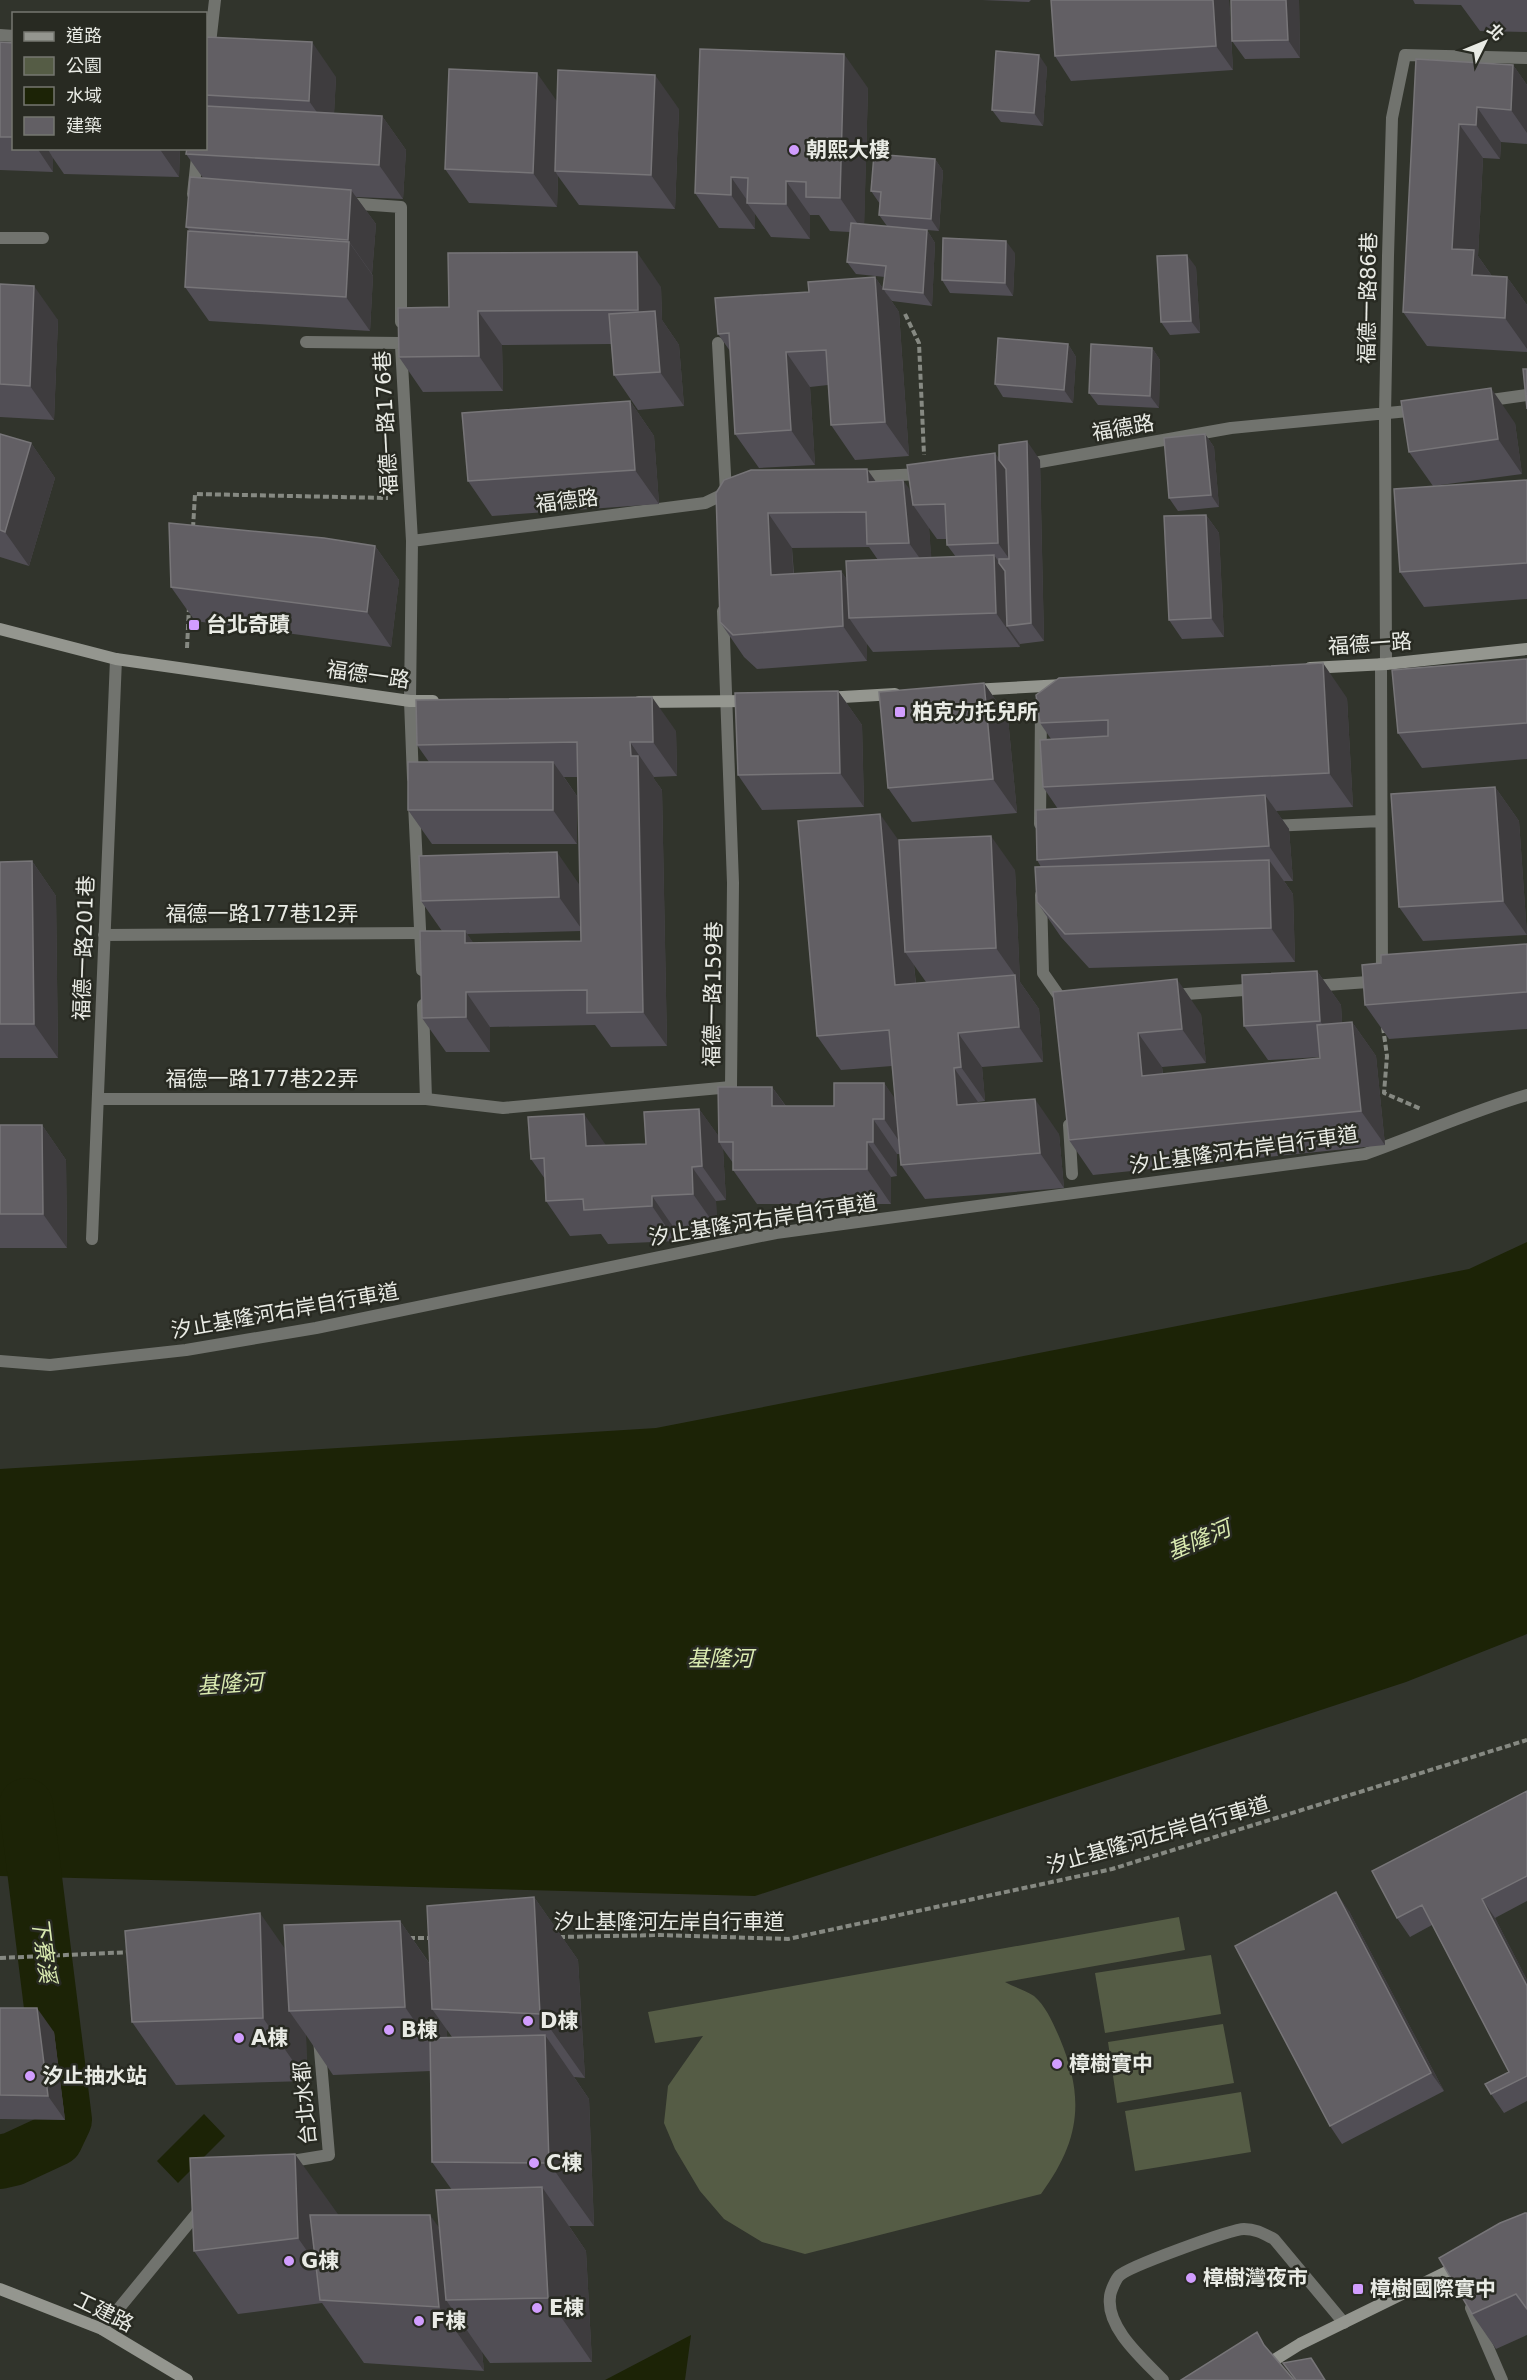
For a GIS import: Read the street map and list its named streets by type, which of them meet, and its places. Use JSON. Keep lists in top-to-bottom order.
{
  "streets": {
    "street": [
      "福德一路86巷",
      "福德一路176巷",
      "福德路",
      "福德一路",
      "福德一路177巷12弄",
      "福德一路201巷",
      "福德一路159巷",
      "福德一路177巷22弄",
      "汐止基隆河右岸自行車道",
      "台北水都",
      "工建路"
    ],
    "path": ["汐止基隆河左岸自行車道"]
  },
  "crossings": [
    ["福德一路86巷", "福德路"],
    ["福德一路86巷", "福德一路"],
    ["福德一路176巷", "福德路"],
    ["福德一路176巷", "福德一路"],
    ["福德一路176巷", "福德一路177巷12弄"],
    ["福德一路176巷", "福德一路159巷"],
    ["福德一路176巷", "福德一路177巷22弄"],
    ["福德一路", "福德一路201巷"],
    ["福德一路177巷12弄", "福德一路201巷"],
    ["福德一路201巷", "福德一路177巷22弄"],
    ["福德一路159巷", "福德一路177巷22弄"]
  ],
  "water": ["基隆河", "下寮溪"],
  "places": {
    "other": [
      "朝熙大樓",
      "D棟",
      "B棟",
      "A棟",
      "樟樹實中",
      "汐止抽水站",
      "C棟",
      "G棟",
      "樟樹灣夜市",
      "E棟",
      "F棟"
    ],
    "transit": ["台北奇蹟", "柏克力托兒所", "樟樹國際實中"]
  },
  "legend": [
    "道路",
    "公園",
    "水域",
    "建築"
  ],
  "north": "top right"
}
